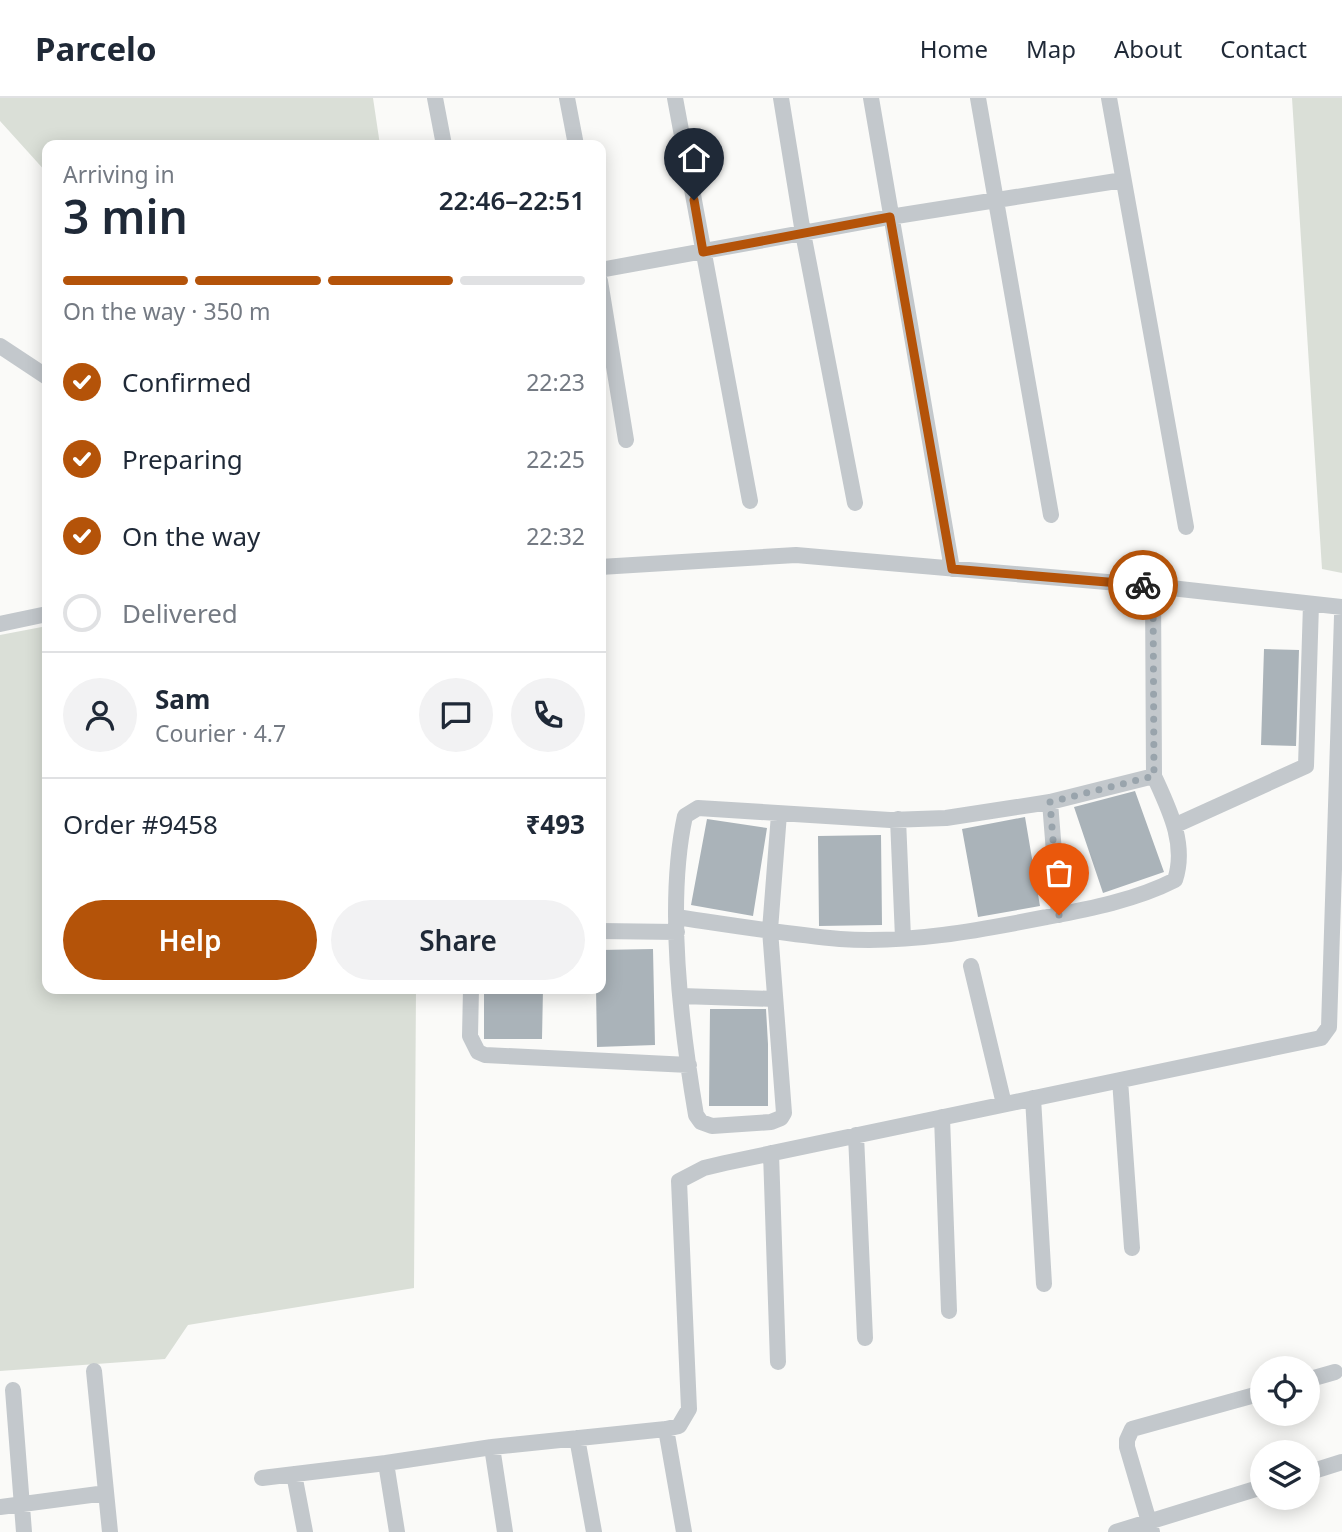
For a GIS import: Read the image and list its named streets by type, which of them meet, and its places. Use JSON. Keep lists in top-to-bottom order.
{
  "page": {
    "header": "Parcelo",
    "nav": [
      "Home",
      "Map",
      "About",
      "Contact"
    ],
    "heading": ["3 min", "Arriving in", "22:46–22:51"],
    "panel": [
      "Sam",
      "Courier · 4.7",
      "Order #9458",
      "₹493"
    ],
    "bar": "On the way · 350 m",
    "list": [
      ["Confirmed", "22:23"],
      ["Preparing", "22:25"],
      ["On the way", "22:32"],
      "Delivered"
    ],
    "buttons": ["Help", "Share"]
  }
}
